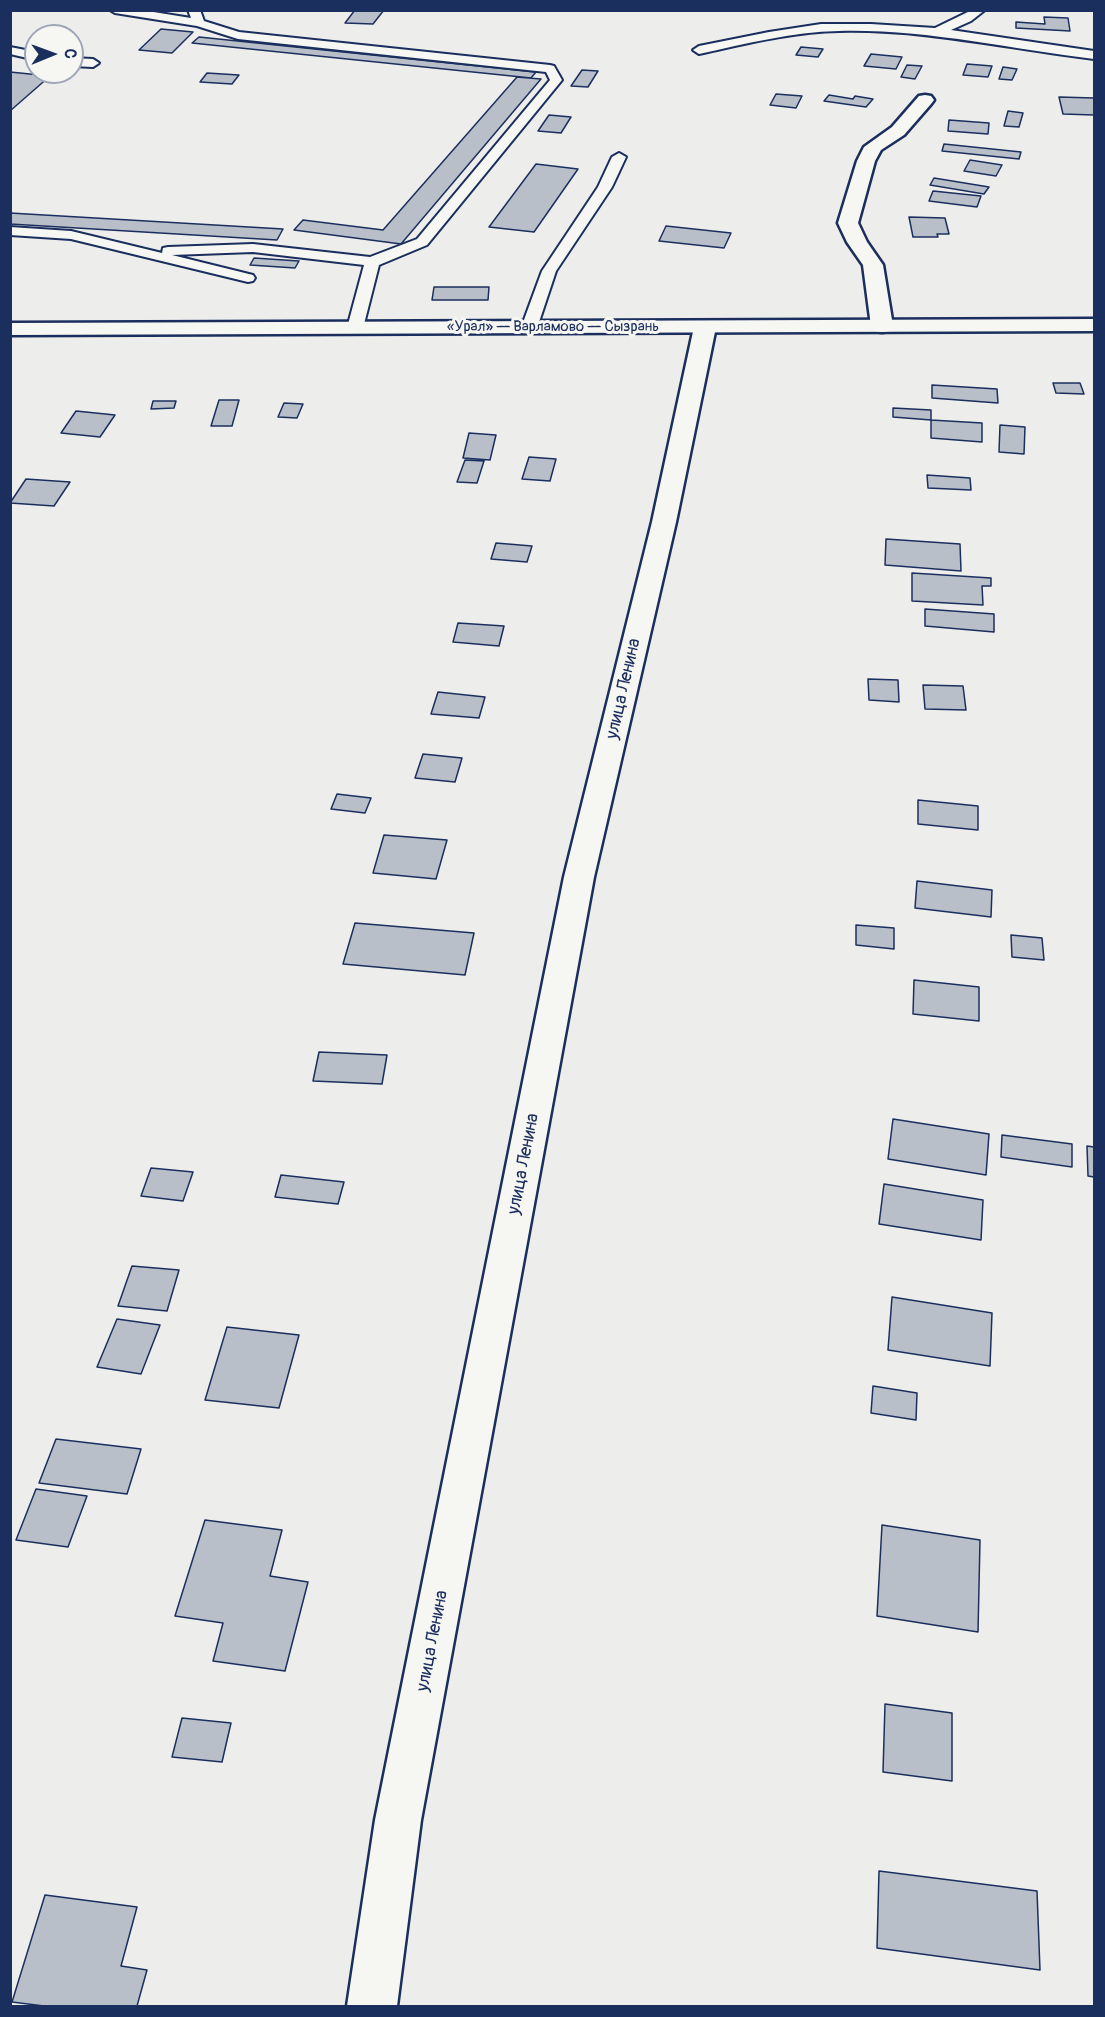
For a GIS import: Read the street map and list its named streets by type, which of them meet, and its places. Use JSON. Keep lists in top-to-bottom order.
{
  "streets": {
    "street": ["«Урал» — Варламово — Сызрань", "улица Ленина"]
  },
  "crossings": [
    ["«Урал» — Варламово — Сызрань", "улица Ленина"]
  ],
  "north": "right"
}
